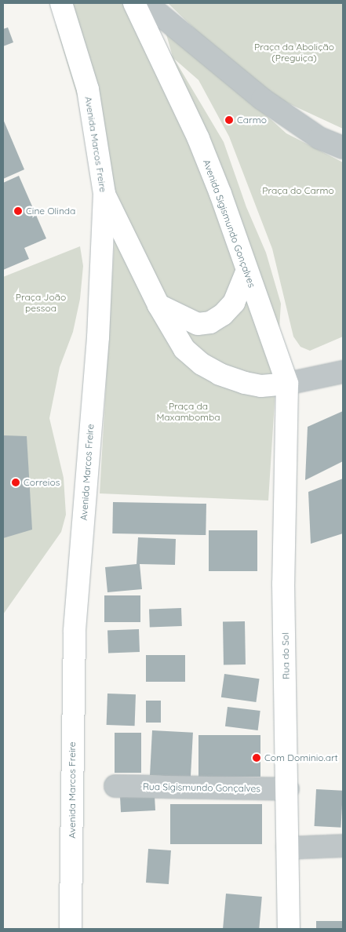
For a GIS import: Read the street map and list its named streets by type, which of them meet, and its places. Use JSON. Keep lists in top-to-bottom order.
{
  "streets": {
    "main road": ["Avenida Marcos Freire", "Avenida Sigismundo Gonçalves", "Rua do Sol"],
    "street": ["Rua Sigismundo Gonçalves"]
  },
  "crossings": [
    ["Avenida Sigismundo Gonçalves", "Rua do Sol"],
    ["Rua do Sol", "Rua Sigismundo Gonçalves"]
  ],
  "parks": [
    "Praça da Abolição (Preguiça)",
    "Praça do Carmo",
    "Praça João pessoa",
    "Praça da Maxambomba"
  ],
  "places": [
    "Carmo",
    "Cine Olinda",
    "Correios",
    "Com Dominio.art"
  ]
}
